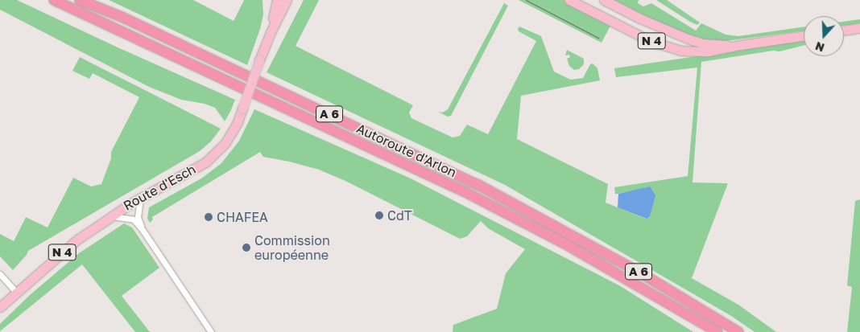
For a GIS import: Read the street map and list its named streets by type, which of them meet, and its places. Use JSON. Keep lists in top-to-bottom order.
{
  "streets": {
    "highway": ["A 6", "Autoroute d'Arlon"],
    "main road": ["N 4", "Route d'Esch"]
  },
  "places": ["CdT", "CHAFEA", "Commission européenne"],
  "north": "bottom"
}
